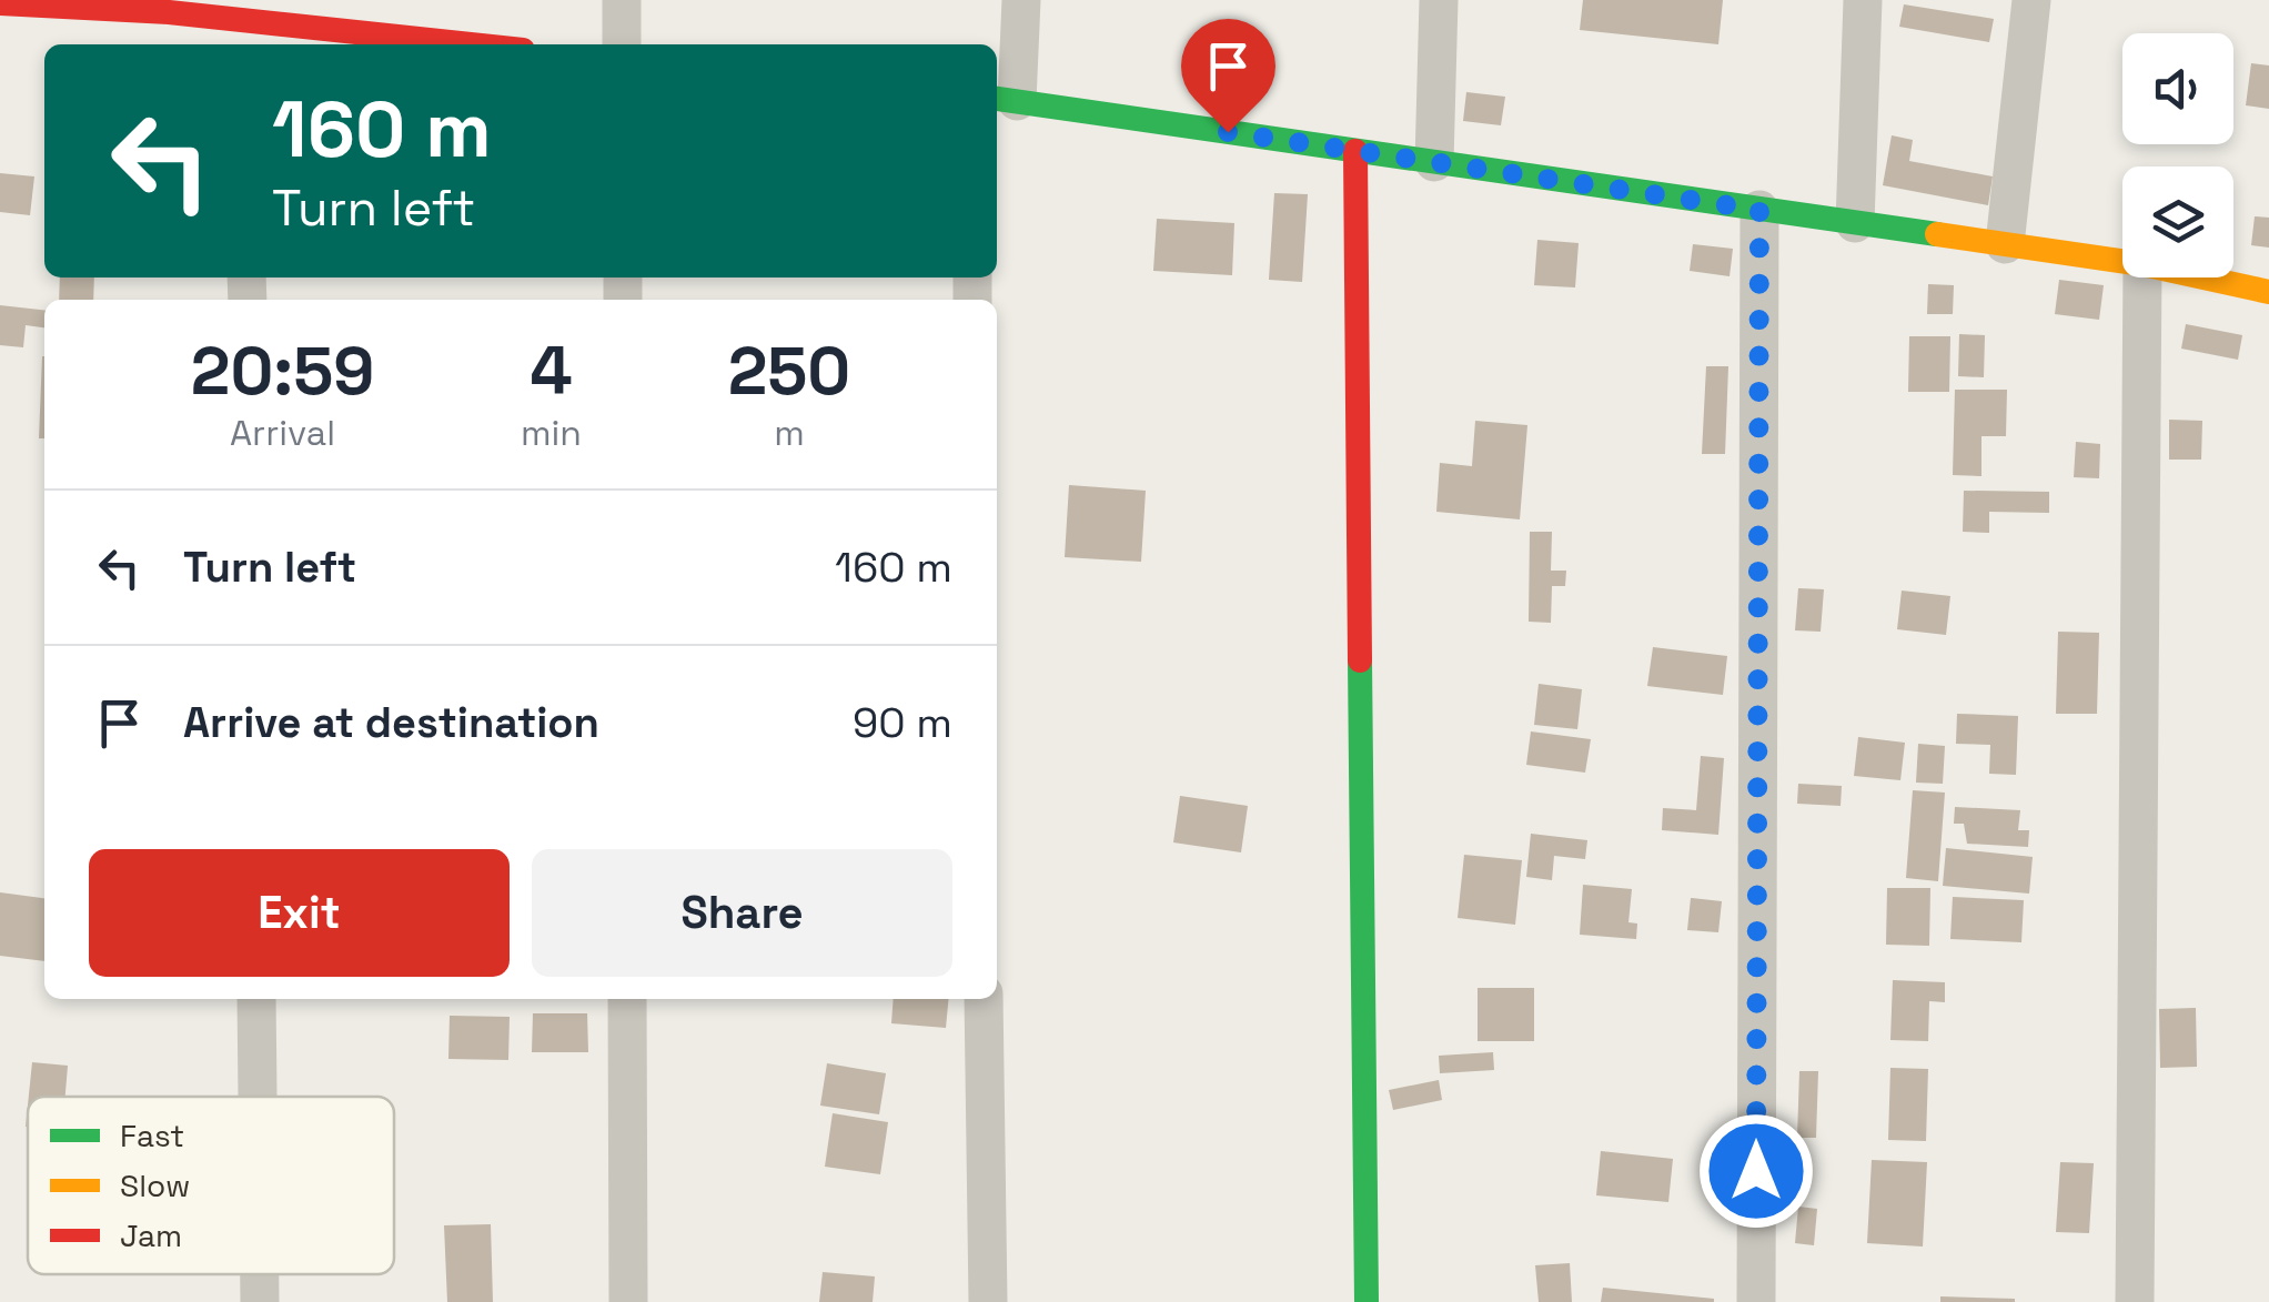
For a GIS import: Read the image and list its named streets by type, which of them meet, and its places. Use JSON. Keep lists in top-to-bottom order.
{
  "legend": ["Fast", "Slow", "Jam"],
  "page": {
    "turn": ["160 m", "Turn left"],
    "eta": [
      "20:59",
      "Arrival",
      "4",
      "min",
      "250",
      "m"
    ],
    "list": [
      {
        "name": "Turn left",
        "value": "160 m"
      },
      {
        "name": "Arrive at destination",
        "value": "90 m"
      }
    ],
    "buttons": ["Exit", "Share"]
  }
}
